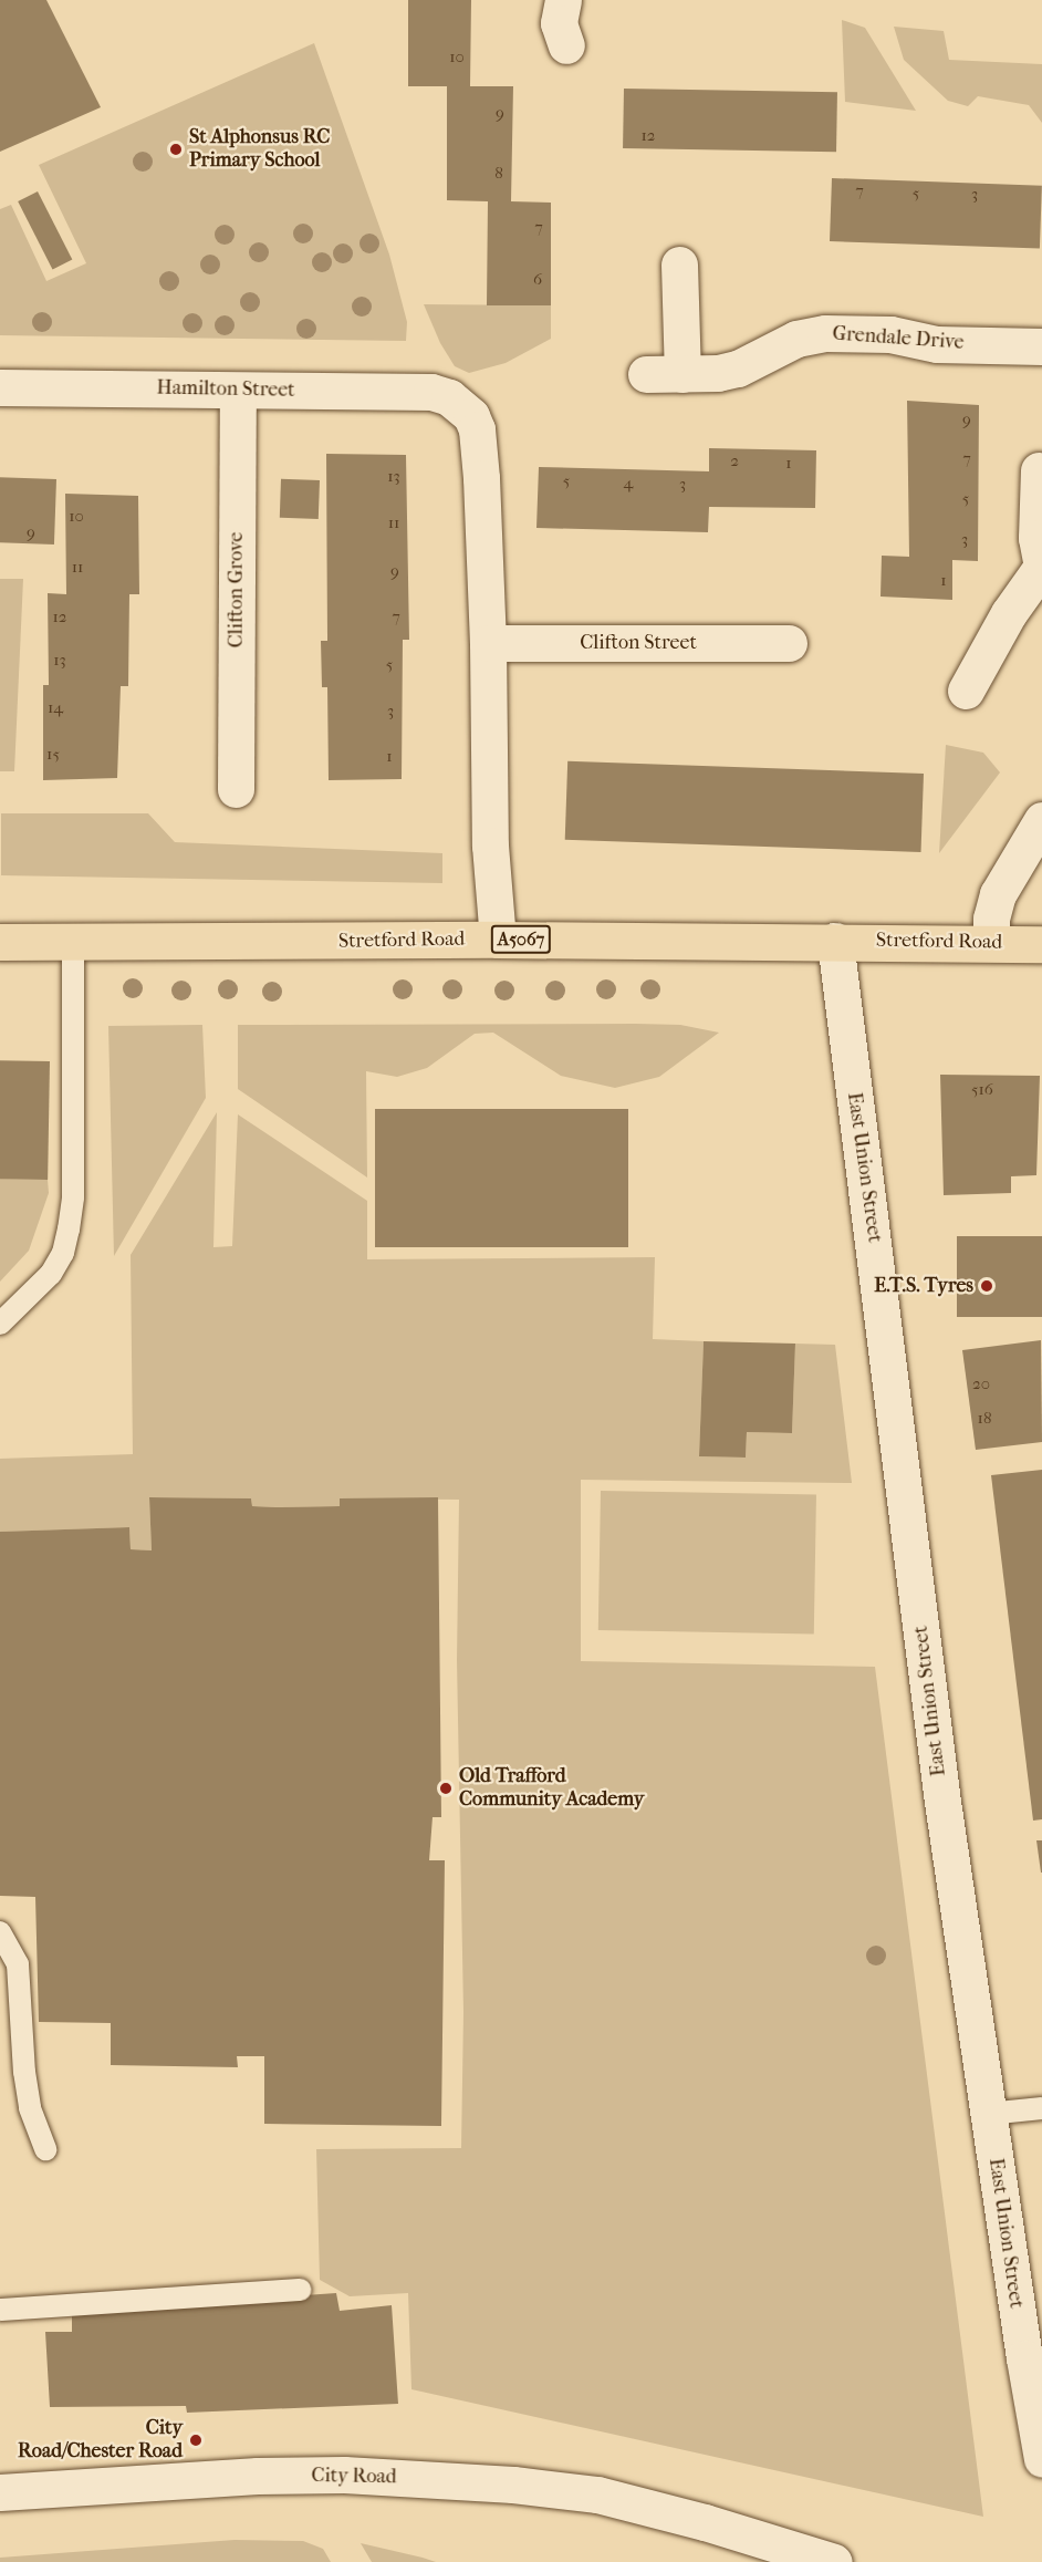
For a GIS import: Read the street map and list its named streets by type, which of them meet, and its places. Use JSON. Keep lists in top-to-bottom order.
{
  "streets": {
    "main road": ["A5067", "Stretford Road"],
    "street": [
      "Grendale Drive",
      "Hamilton Street",
      "Clifton Grove",
      "Clifton Street",
      "East Union Street",
      "City Road"
    ]
  },
  "crossings": [
    ["Hamilton Street", "Clifton Grove"],
    ["Hamilton Street", "Clifton Street"],
    ["Stretford Road", "East Union Street"]
  ],
  "places": [
    "St Alphonsus RC Primary School",
    "E.T.S. Tyres",
    "Old Trafford Community Academy",
    "City Road/Chester Road"
  ],
  "house_numbers": [
    "10",
    "9",
    "12",
    "8",
    "7",
    "5",
    "3",
    "7",
    "6",
    "9",
    "7",
    "2",
    "1",
    "13",
    "5",
    "4",
    "3",
    "5",
    "10",
    "11",
    "9",
    "3",
    "11",
    "9",
    "1",
    "12",
    "7",
    "13",
    "5",
    "14",
    "3",
    "15",
    "1",
    "516",
    "20",
    "18"
  ]
}
